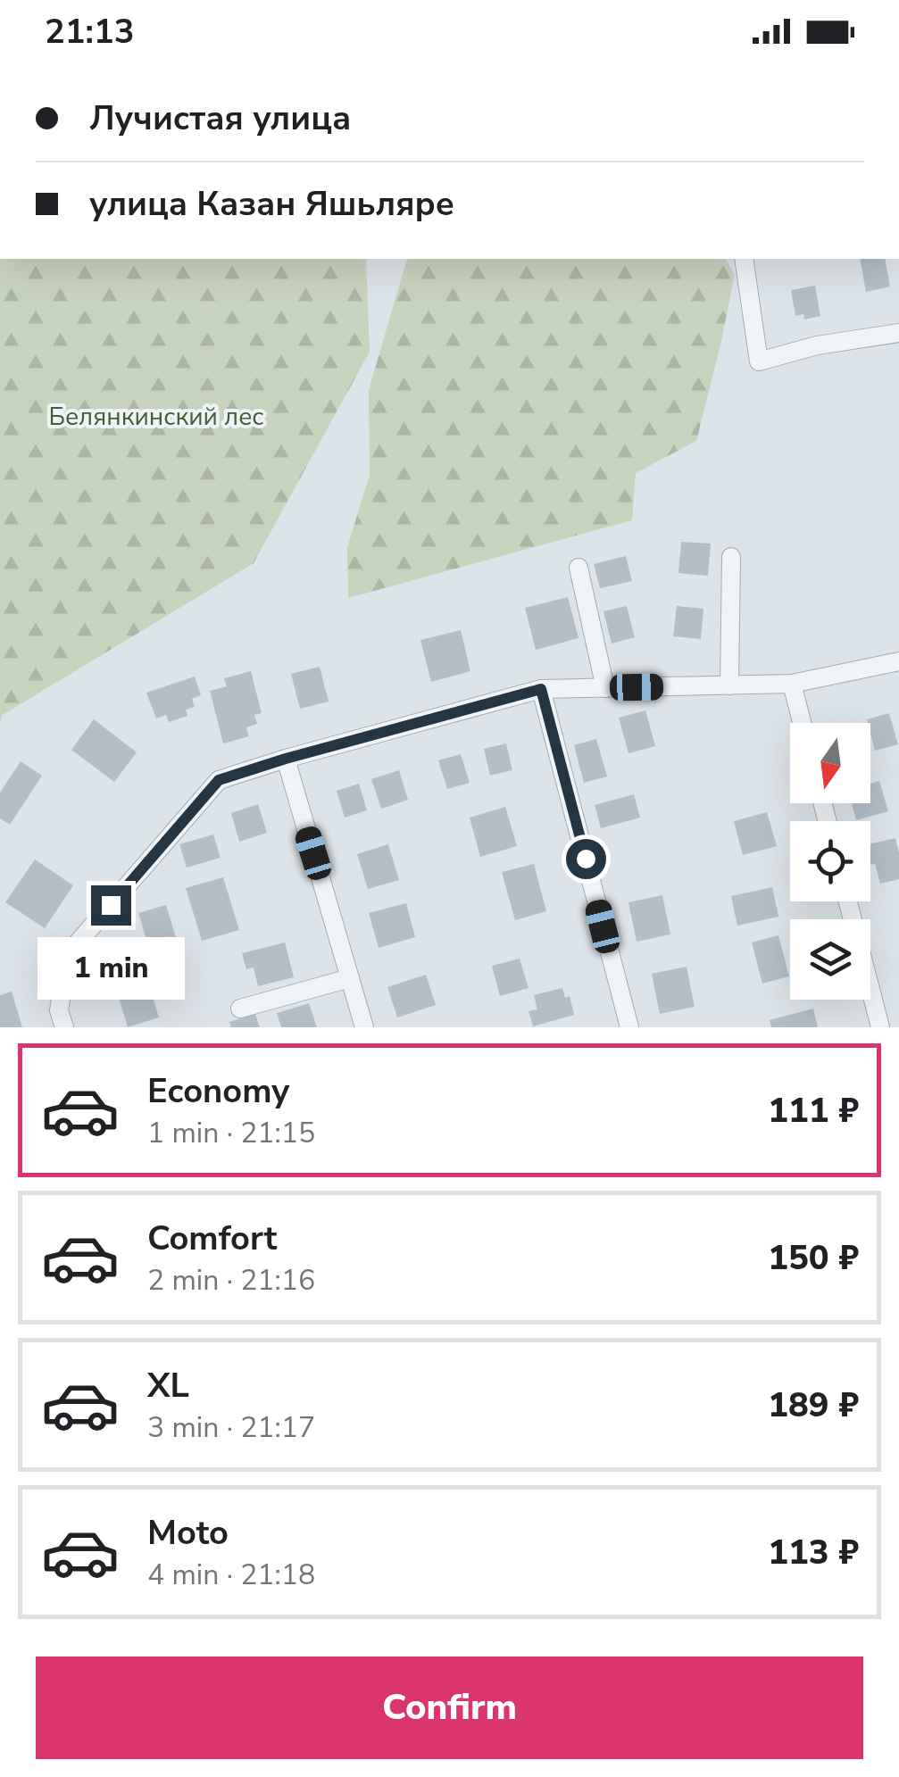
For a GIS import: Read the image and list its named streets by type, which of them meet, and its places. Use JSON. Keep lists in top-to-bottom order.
{
  "parks": ["Белянкинский лес"],
  "north": "bottom",
  "page": {
    "status": "21:13",
    "banner": ["Лучистая улица", "улица Казан Яшьляре"],
    "bubble": "1 min",
    "list": [
      {
        "name": "Economy",
        "note": "1 min · 21:15",
        "value": "111 ₽"
      },
      {
        "name": "Comfort",
        "note": "2 min · 21:16",
        "value": "150 ₽"
      },
      {
        "name": "XL",
        "note": "3 min · 21:17",
        "value": "189 ₽"
      },
      {
        "name": "Moto",
        "note": "4 min · 21:18",
        "value": "113 ₽"
      }
    ],
    "buttons": "Confirm"
  }
}
